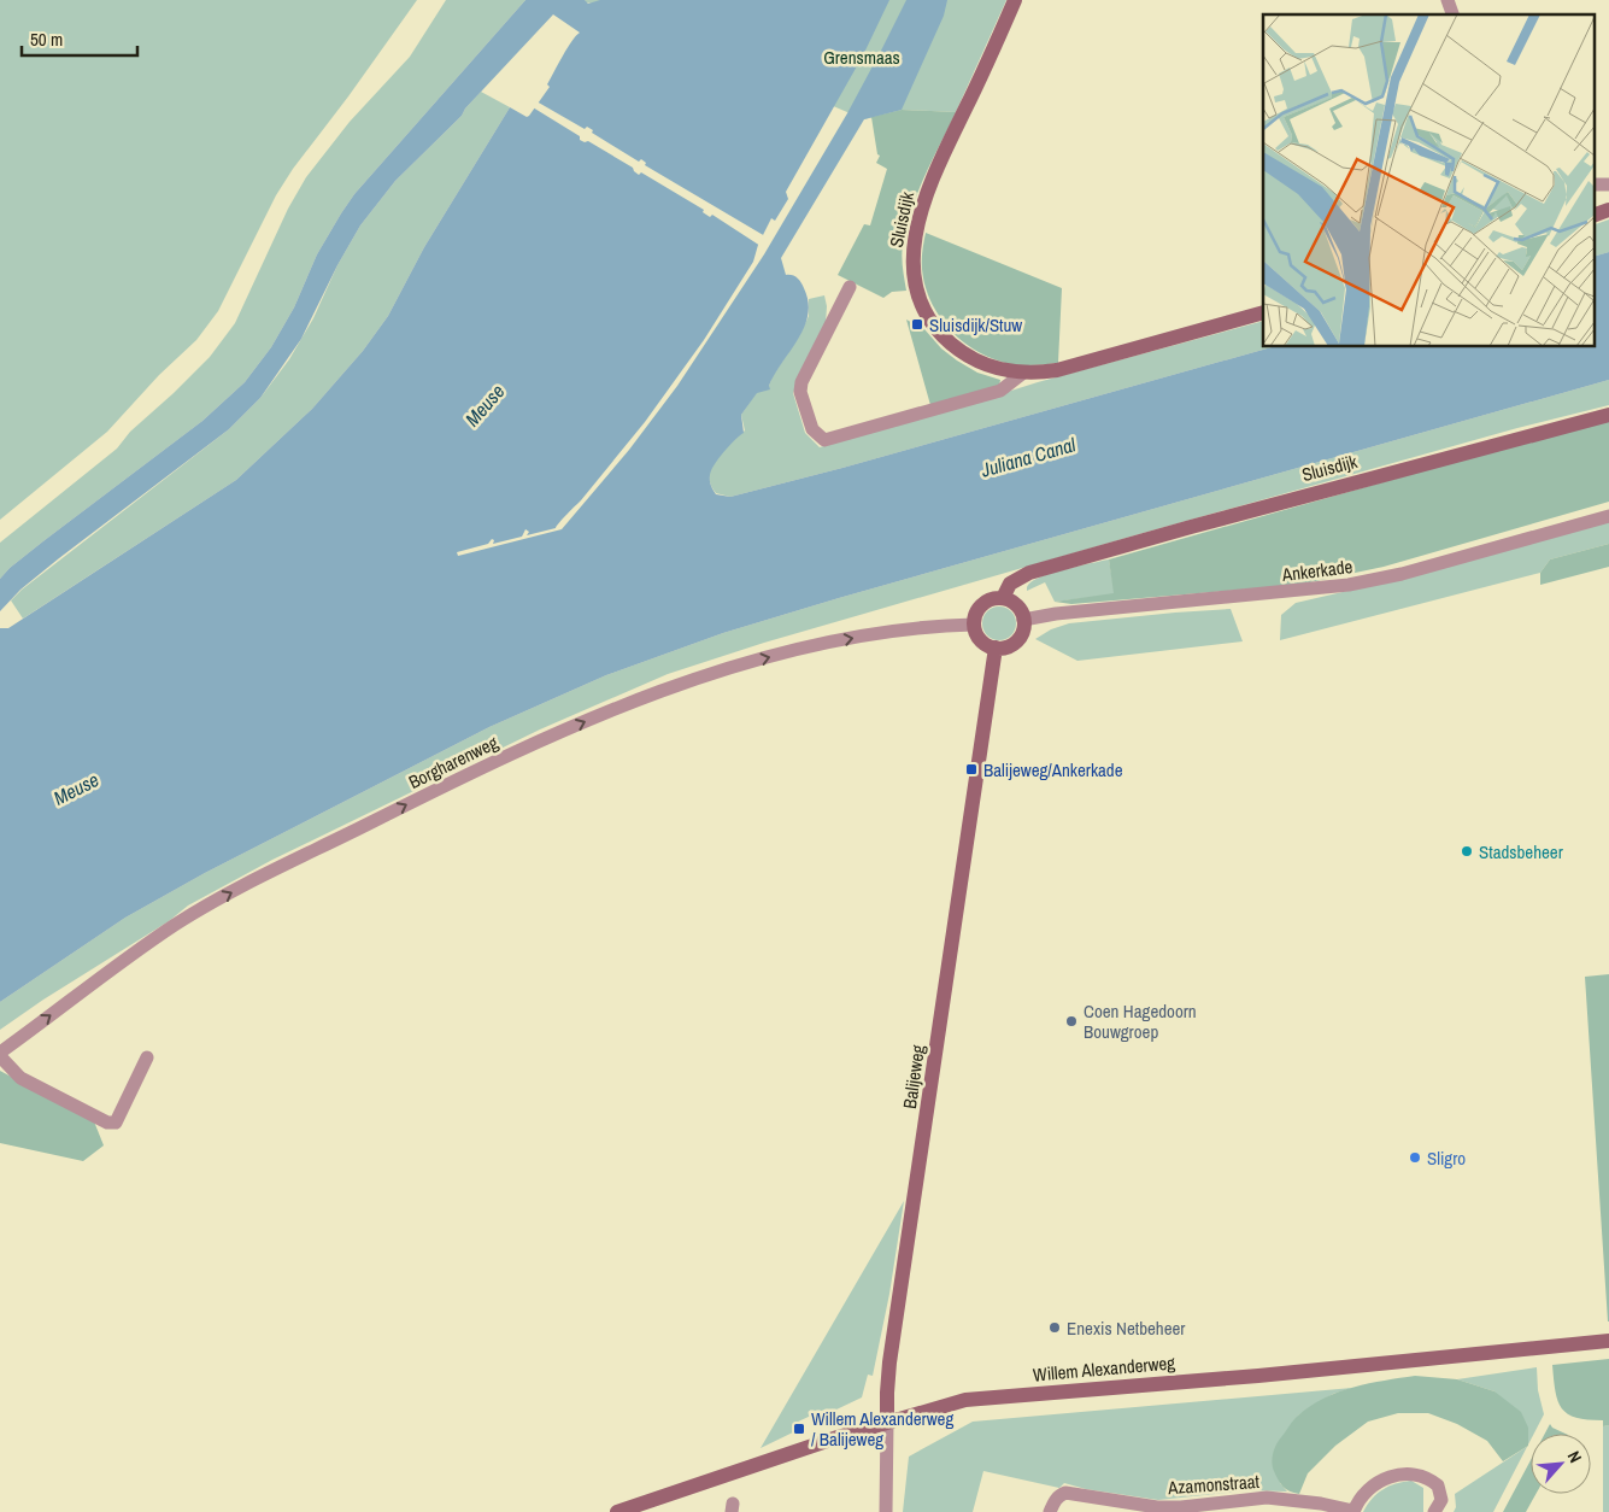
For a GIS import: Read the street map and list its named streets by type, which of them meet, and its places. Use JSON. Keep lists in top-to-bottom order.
{
  "streets": {
    "street": [
      "Sluisdijk",
      "Ankerkade",
      "Borgharenweg",
      "Balijeweg",
      "Willem Alexanderweg",
      "Azamonstraat"
    ]
  },
  "crossings": [
    ["Sluisdijk", "Ankerkade"],
    ["Sluisdijk", "Borgharenweg"],
    ["Sluisdijk", "Balijeweg"],
    ["Ankerkade", "Borgharenweg"],
    ["Ankerkade", "Balijeweg"],
    ["Borgharenweg", "Balijeweg"],
    ["Balijeweg", "Willem Alexanderweg"]
  ],
  "one_way": ["Borgharenweg"],
  "water": ["Meuse", "Juliana Canal"],
  "parks": ["Grensmaas"],
  "places": {
    "transit": ["Sluisdijk/Stuw", "Balijeweg/Ankerkade", "Willem Alexanderweg / Balijeweg"],
    "other": [
      "Stadsbeheer",
      "Coen Hagedoorn Bouwgroep",
      "Sligro",
      "Enexis Netbeheer"
    ]
  },
  "scale_bar": "50 m",
  "north": "top right"
}
